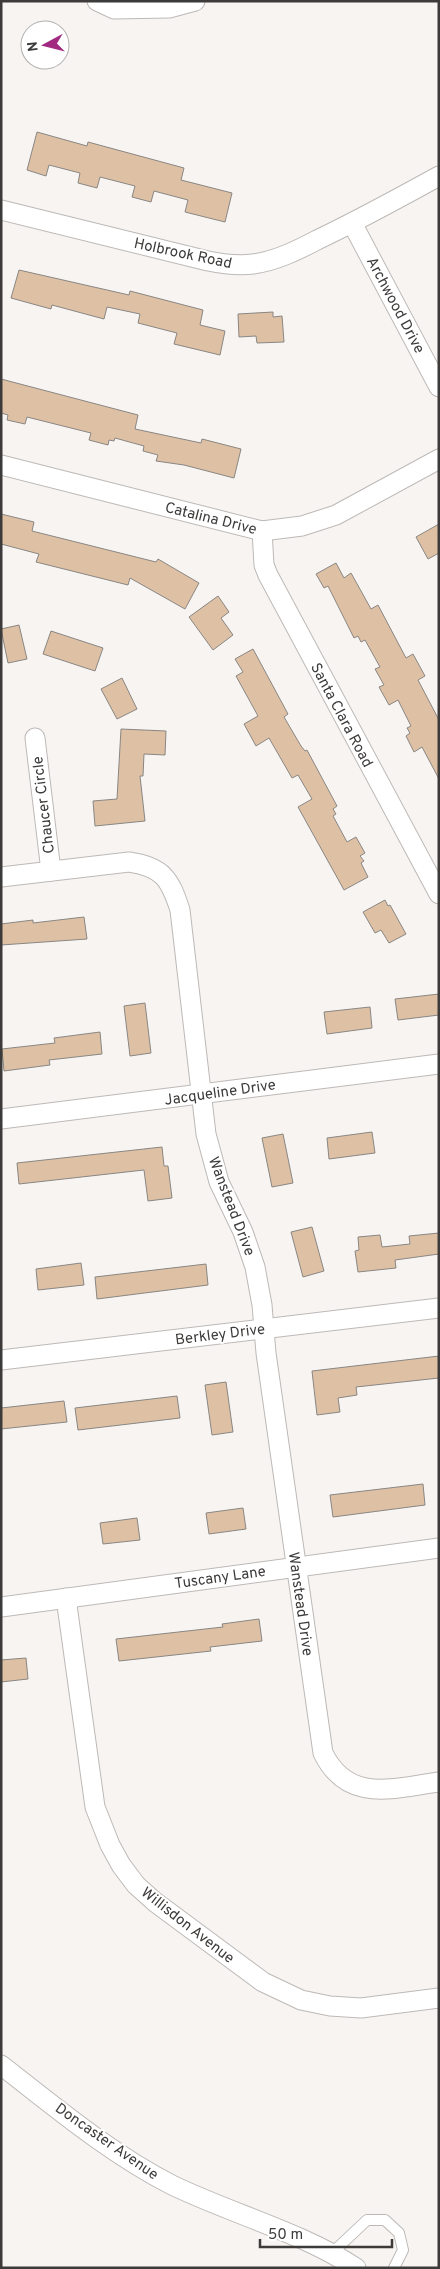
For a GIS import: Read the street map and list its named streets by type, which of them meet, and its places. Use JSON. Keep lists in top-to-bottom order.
{
  "streets": {
    "street": [
      "Holbrook Road",
      "Archwood Drive",
      "Catalina Drive",
      "Santa Clara Road",
      "Chaucer Circle",
      "Jacqueline Drive",
      "Wanstead Drive",
      "Berkley Drive",
      "Tuscany Lane",
      "Willisdon Avenue",
      "Doncaster Avenue"
    ]
  },
  "crossings": [
    ["Holbrook Road", "Archwood Drive"],
    ["Catalina Drive", "Santa Clara Road"],
    ["Chaucer Circle", "Wanstead Drive"],
    ["Jacqueline Drive", "Wanstead Drive"],
    ["Wanstead Drive", "Berkley Drive"],
    ["Wanstead Drive", "Tuscany Lane"],
    ["Tuscany Lane", "Willisdon Avenue"]
  ],
  "scale_bar": "50 m",
  "north": "left"
}
